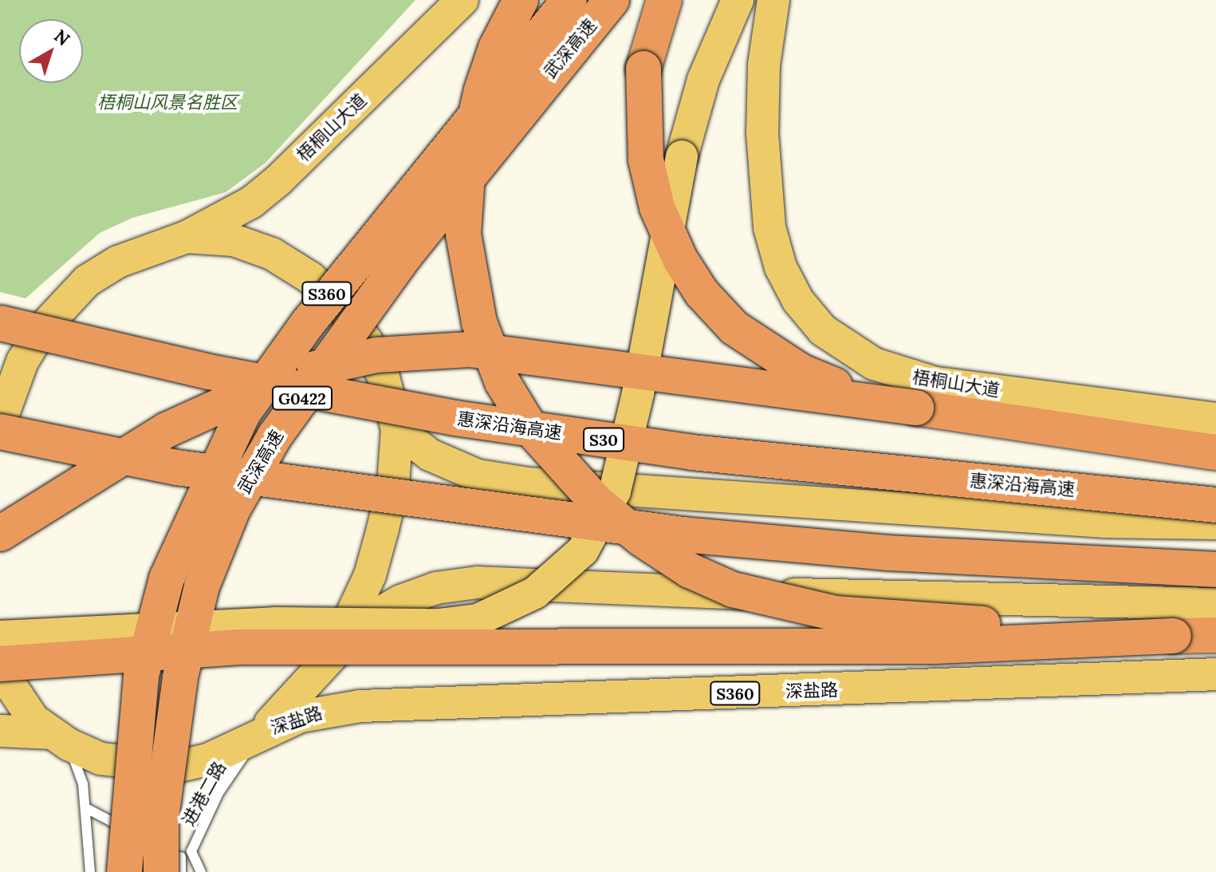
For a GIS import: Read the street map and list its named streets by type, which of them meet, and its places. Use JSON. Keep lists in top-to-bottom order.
{
  "streets": {
    "highway": [
      "武深高速",
      "G0422",
      "惠深沿海高速",
      "S30"
    ],
    "main road": ["梧桐山大道", "S360", "深盐路"],
    "lane": ["进港二路"]
  },
  "crossings": [
    ["梧桐山大道", "深盐路"],
    ["深盐路", "进港二路"]
  ],
  "parks": ["梧桐山风景名胜区"],
  "north": "top right"
}
